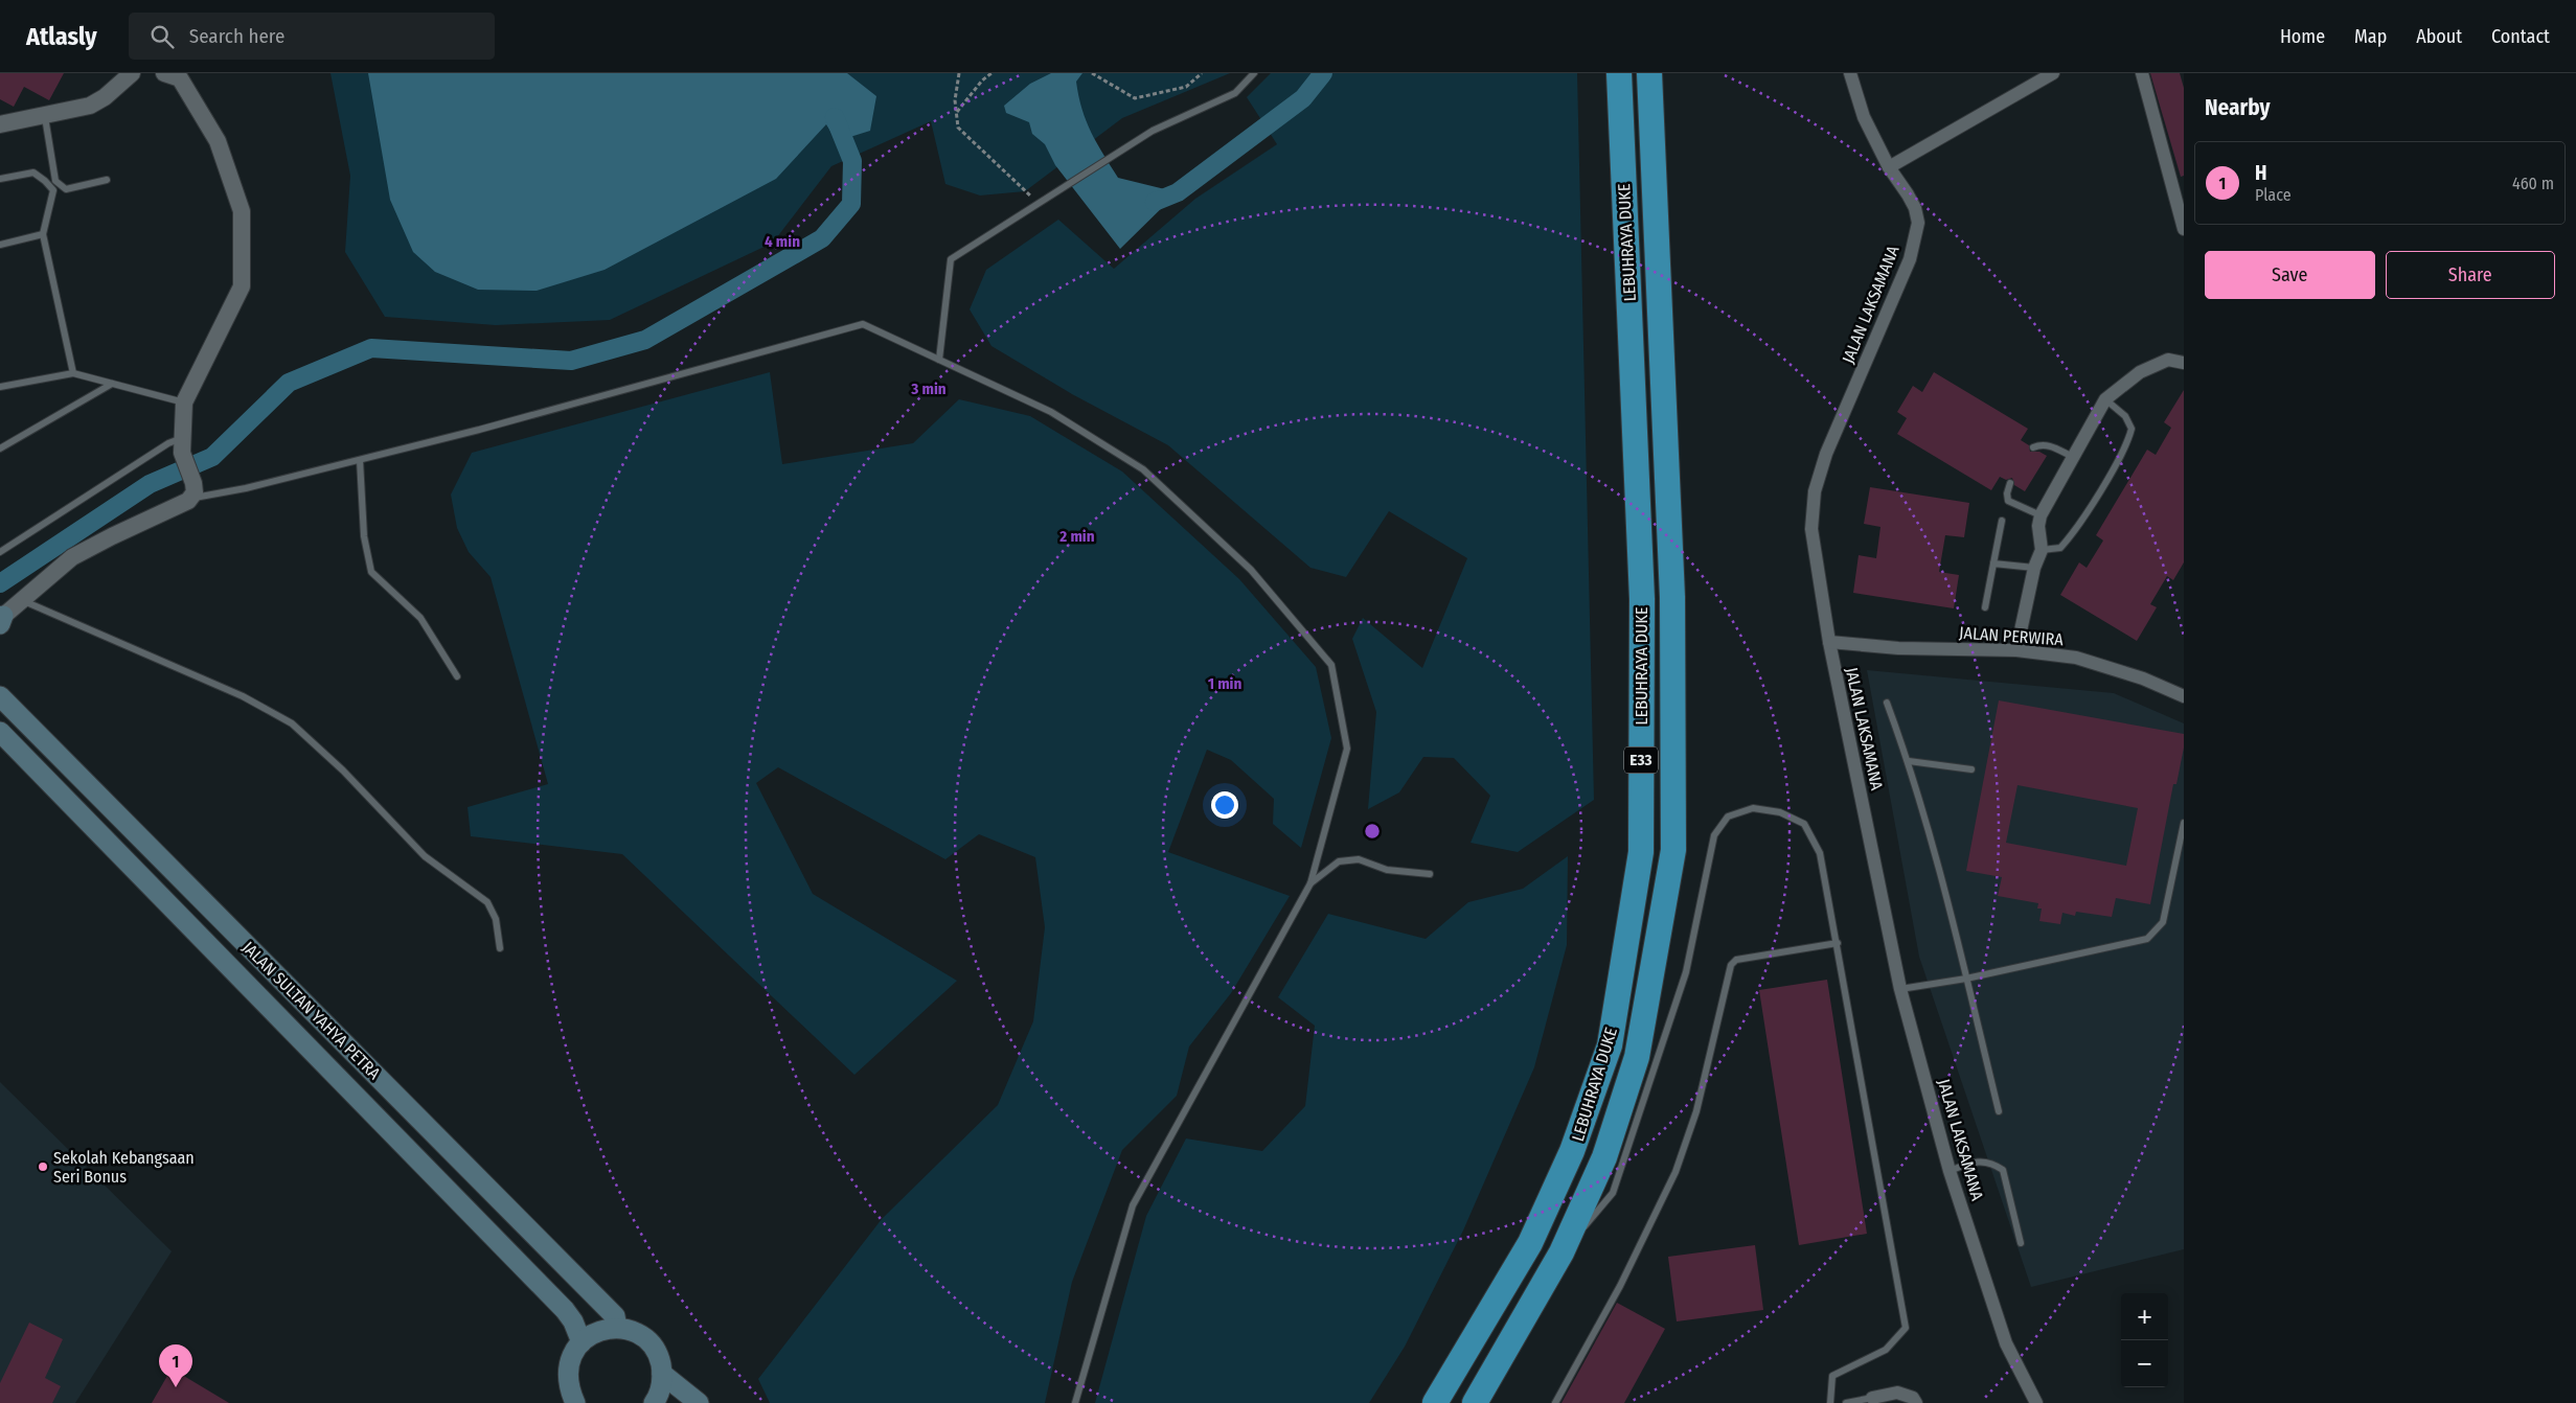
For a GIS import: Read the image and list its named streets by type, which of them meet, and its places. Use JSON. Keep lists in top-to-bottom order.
{
  "streets": {
    "highway": ["LEBUHRAYA DUKE", "E33"],
    "main road": ["JALAN SULTAN YAHYA PETRA"],
    "street": ["JALAN LAKSAMANA", "JALAN PERWIRA"]
  },
  "crossings": [
    ["JALAN LAKSAMANA", "JALAN PERWIRA"]
  ],
  "places": ["Sekolah Kebangsaan Seri Bonus"],
  "page": {
    "header": "Atlasly",
    "search": "Search here",
    "nav": [
      "Home",
      "Map",
      "About",
      "Contact"
    ],
    "heading": "Nearby",
    "list": [
      {
        "mark": "1",
        "name": "H",
        "note": "Place",
        "value": "460 m"
      }
    ],
    "buttons": ["Save", "Share"],
    "map_buttons": ["+", "−"],
    "pins": "1"
  },
  "rings": [
    "4 min",
    "3 min",
    "2 min",
    "1 min"
  ]
}
